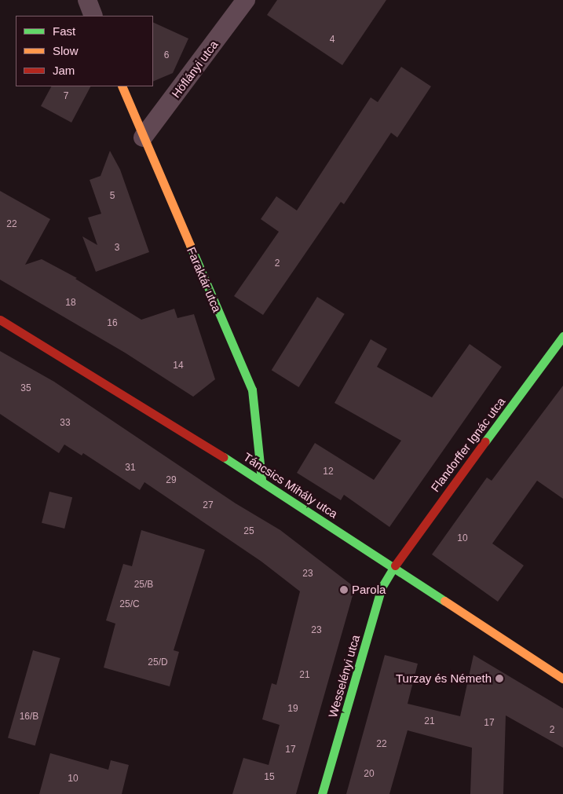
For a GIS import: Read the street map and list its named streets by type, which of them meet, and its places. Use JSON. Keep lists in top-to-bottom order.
{
  "streets": {
    "street": [
      "Höflányi utca",
      "Faraktár utca",
      "Flandorffer Ignác utca",
      "Táncsics Mihály utca",
      "Wesselényi utca"
    ]
  },
  "crossings": [
    ["Höflányi utca", "Faraktár utca"],
    ["Faraktár utca", "Táncsics Mihály utca"],
    ["Flandorffer Ignác utca", "Táncsics Mihály utca"],
    ["Flandorffer Ignác utca", "Wesselényi utca"],
    ["Táncsics Mihály utca", "Wesselényi utca"]
  ],
  "places": ["Parola", "Turzay és Németh"],
  "house_numbers": [
    "4",
    "6",
    "7",
    "5",
    "22",
    "3",
    "2",
    "18",
    "16",
    "14",
    "35",
    "33",
    "31",
    "12",
    "29",
    "27",
    "25",
    "10",
    "23",
    "25/B",
    "25/C",
    "23",
    "25/D",
    "21",
    "19",
    "16/B",
    "21",
    "17",
    "2",
    "22",
    "17",
    "20",
    "15",
    "10"
  ],
  "legend": ["Fast", "Slow", "Jam"]
}
